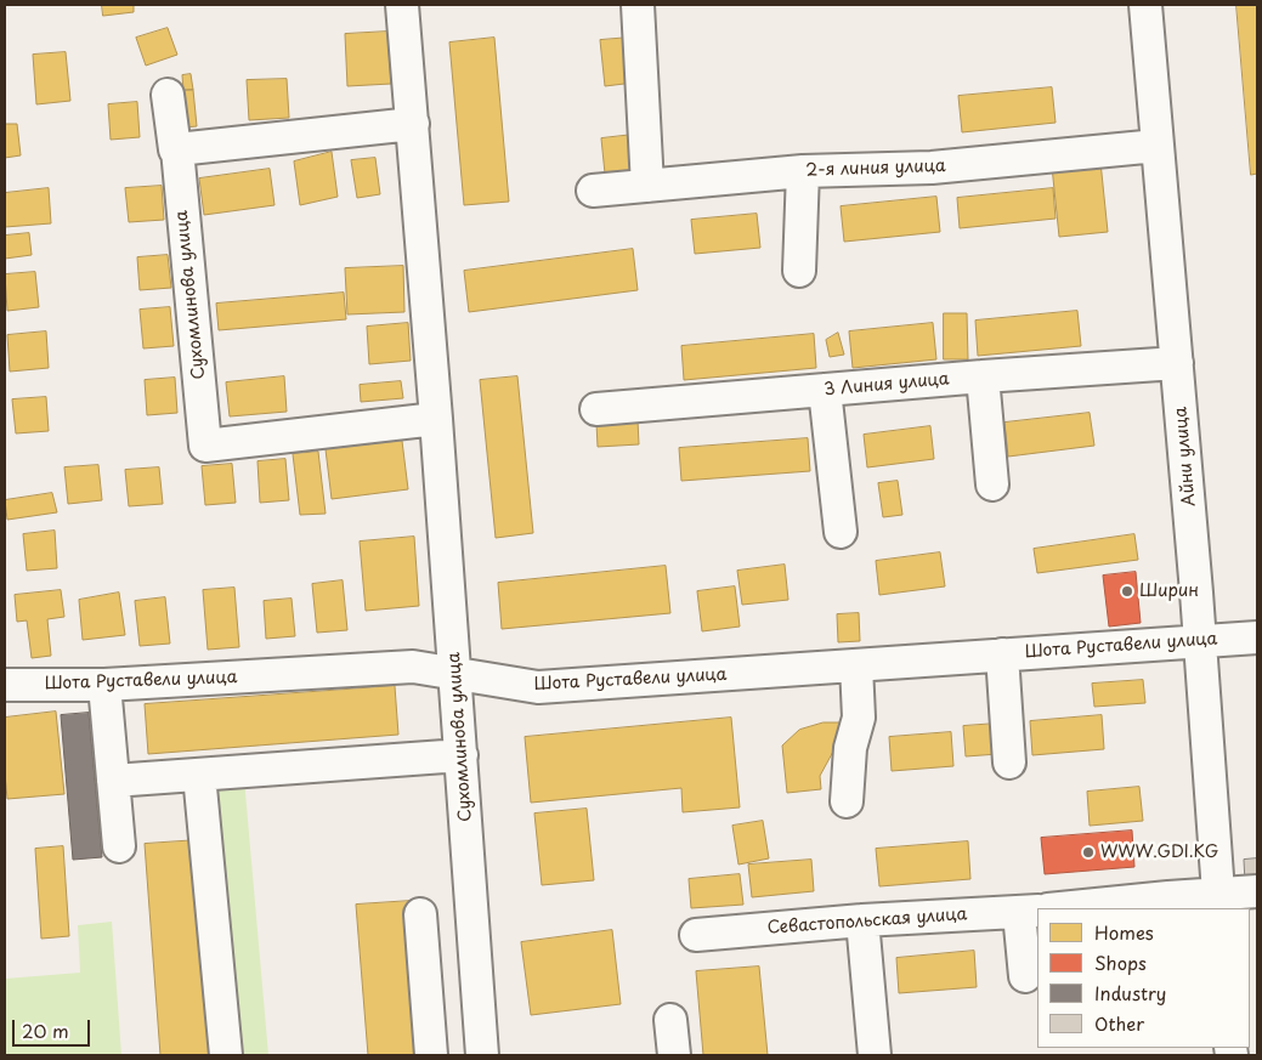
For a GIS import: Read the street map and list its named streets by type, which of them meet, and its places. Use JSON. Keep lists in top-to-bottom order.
{
  "streets": {
    "street": [
      "2-я линия улица",
      "Сухомлинова улица",
      "3 Линия улица",
      "Айни улица",
      "Шота Руставели улица",
      "Севастопольская улица"
    ]
  },
  "crossings": [
    ["2-я линия улица", "Айни улица"],
    ["Сухомлинова улица", "Шота Руставели улица"],
    ["3 Линия улица", "Айни улица"],
    ["Айни улица", "Шота Руставели улица"],
    ["Айни улица", "Севастопольская улица"]
  ],
  "places": ["Ширин", "WWW.GDI.KG"],
  "legend": [
    "Homes",
    "Shops",
    "Industry",
    "Other"
  ],
  "scale_bar": "20 m"
}
